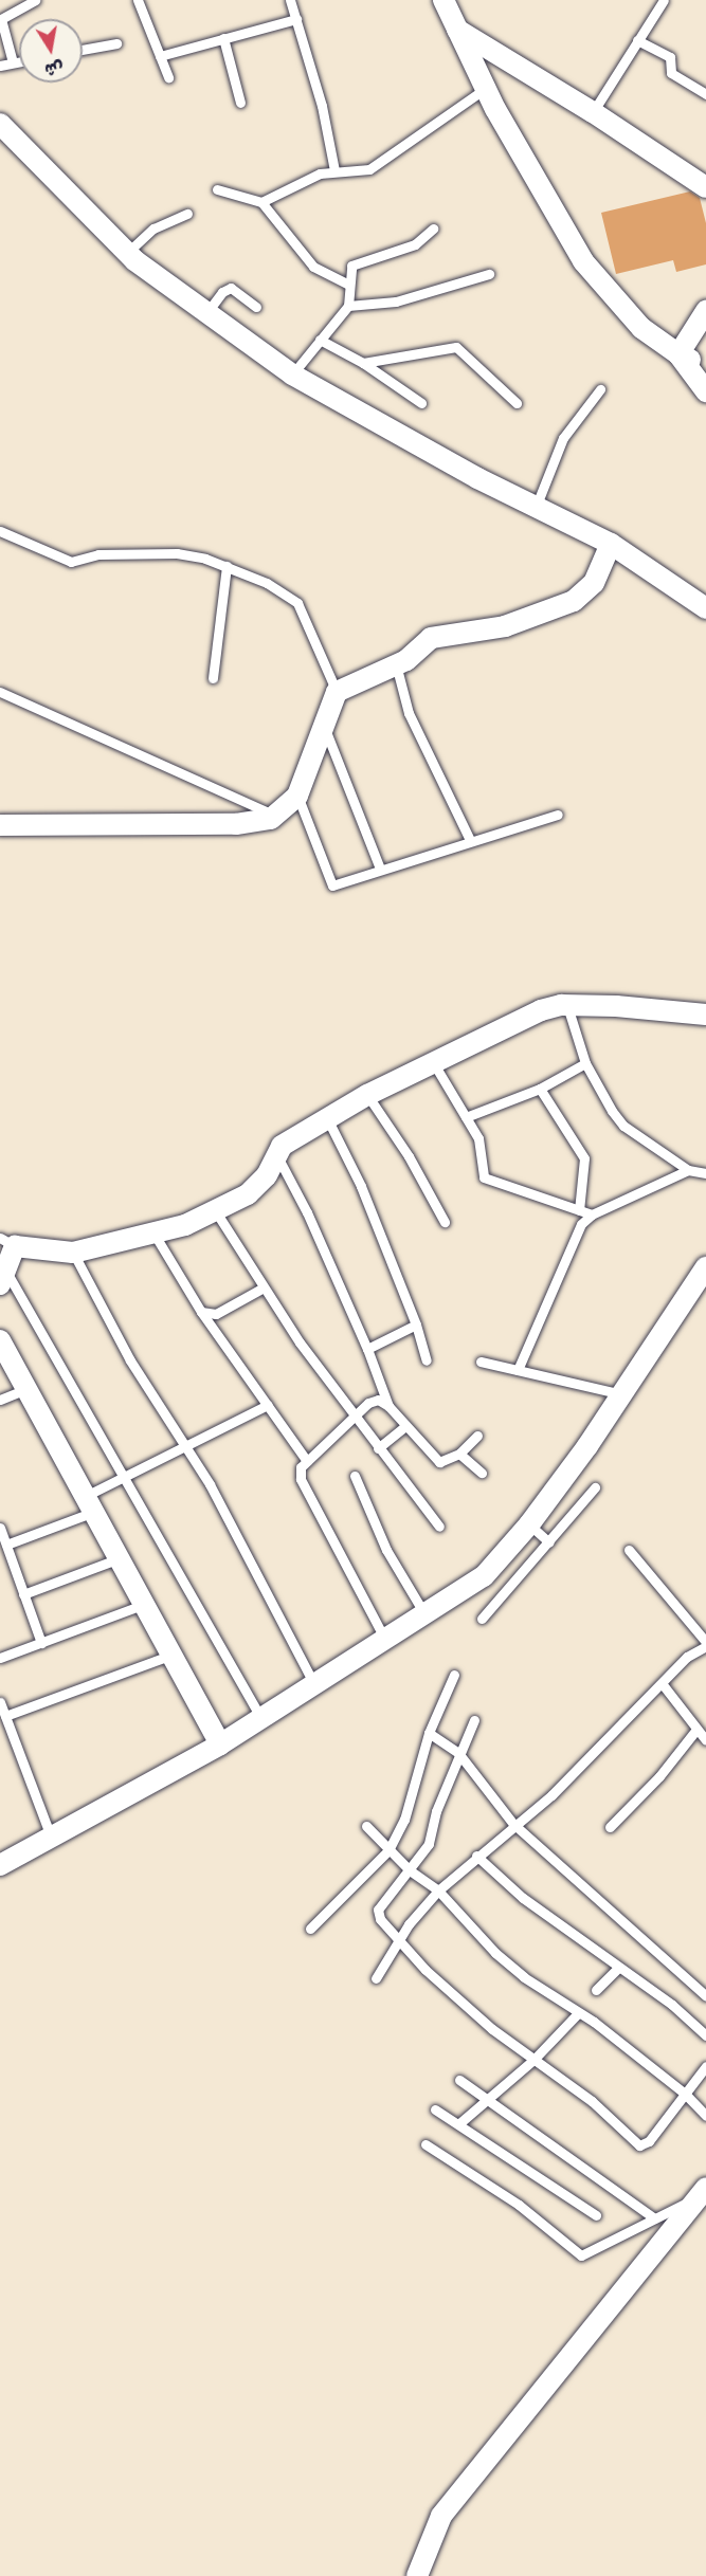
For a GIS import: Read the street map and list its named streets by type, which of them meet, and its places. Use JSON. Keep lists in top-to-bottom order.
{
  "north": "bottom"
}
